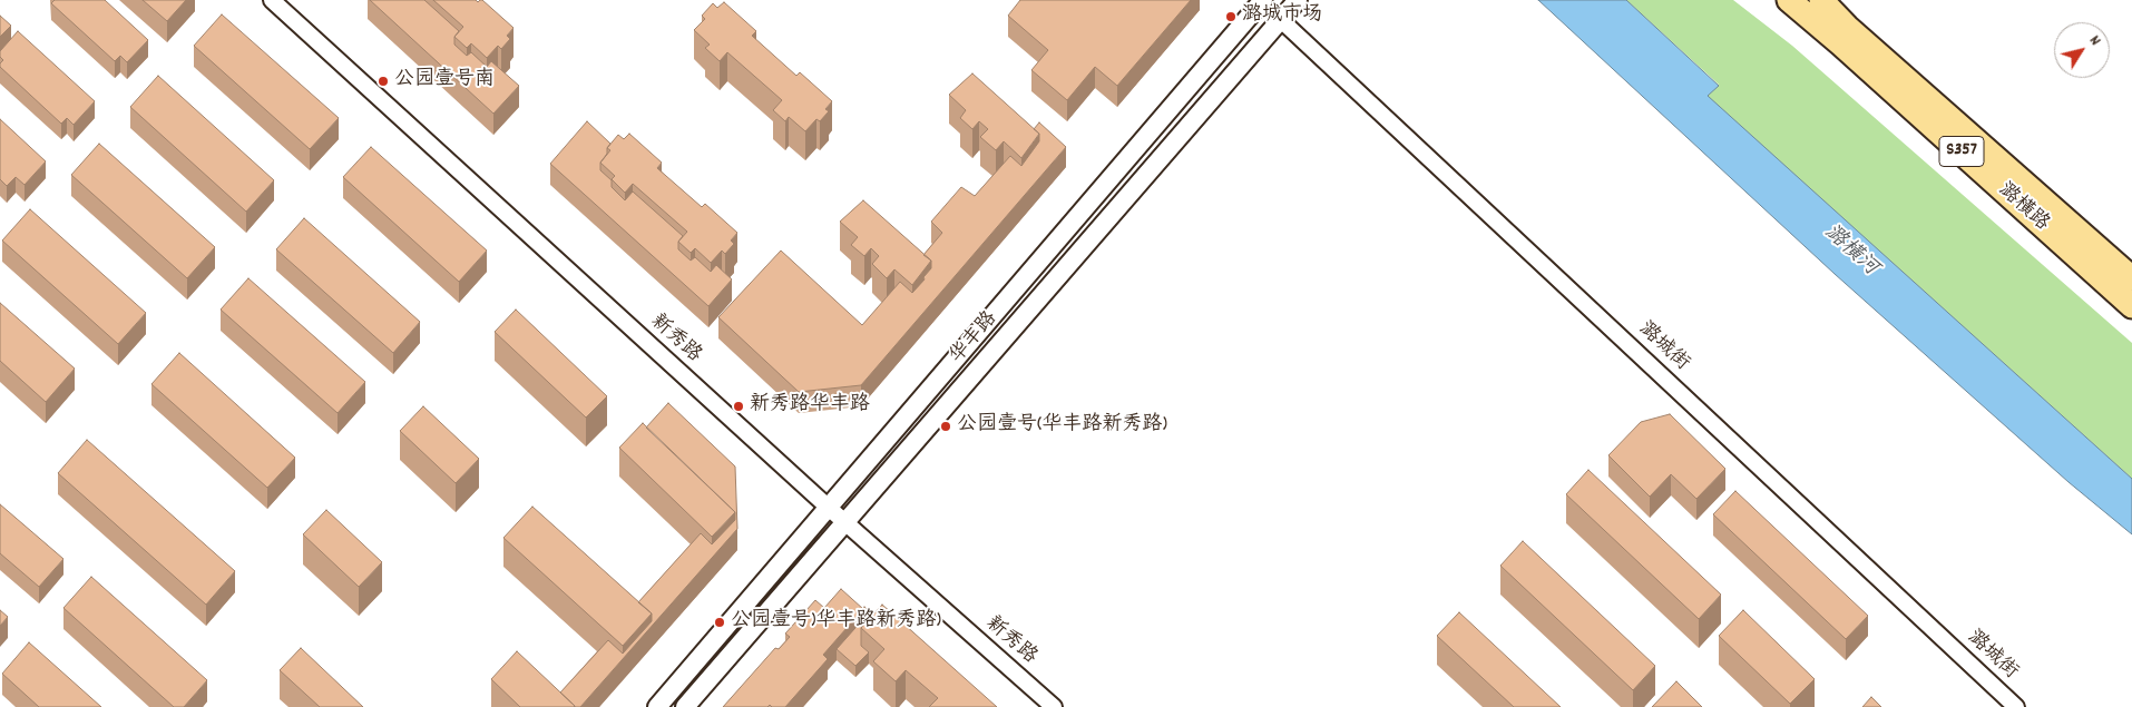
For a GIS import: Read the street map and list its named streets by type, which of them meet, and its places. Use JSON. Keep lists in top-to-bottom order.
{
  "streets": {
    "main road": ["S357", "潞横路"],
    "street": ["华丰路", "新秀路", "潞城街"]
  },
  "crossings": [
    ["华丰路", "新秀路"],
    ["华丰路", "潞城街"]
  ],
  "water": ["潞横河"],
  "places": [
    "潞城市场",
    "公园壹号南",
    "新秀路华丰路",
    "公园壹号(华丰路新秀路)",
    "公园壹号)华丰路新秀路)"
  ],
  "north": "top right"
}
